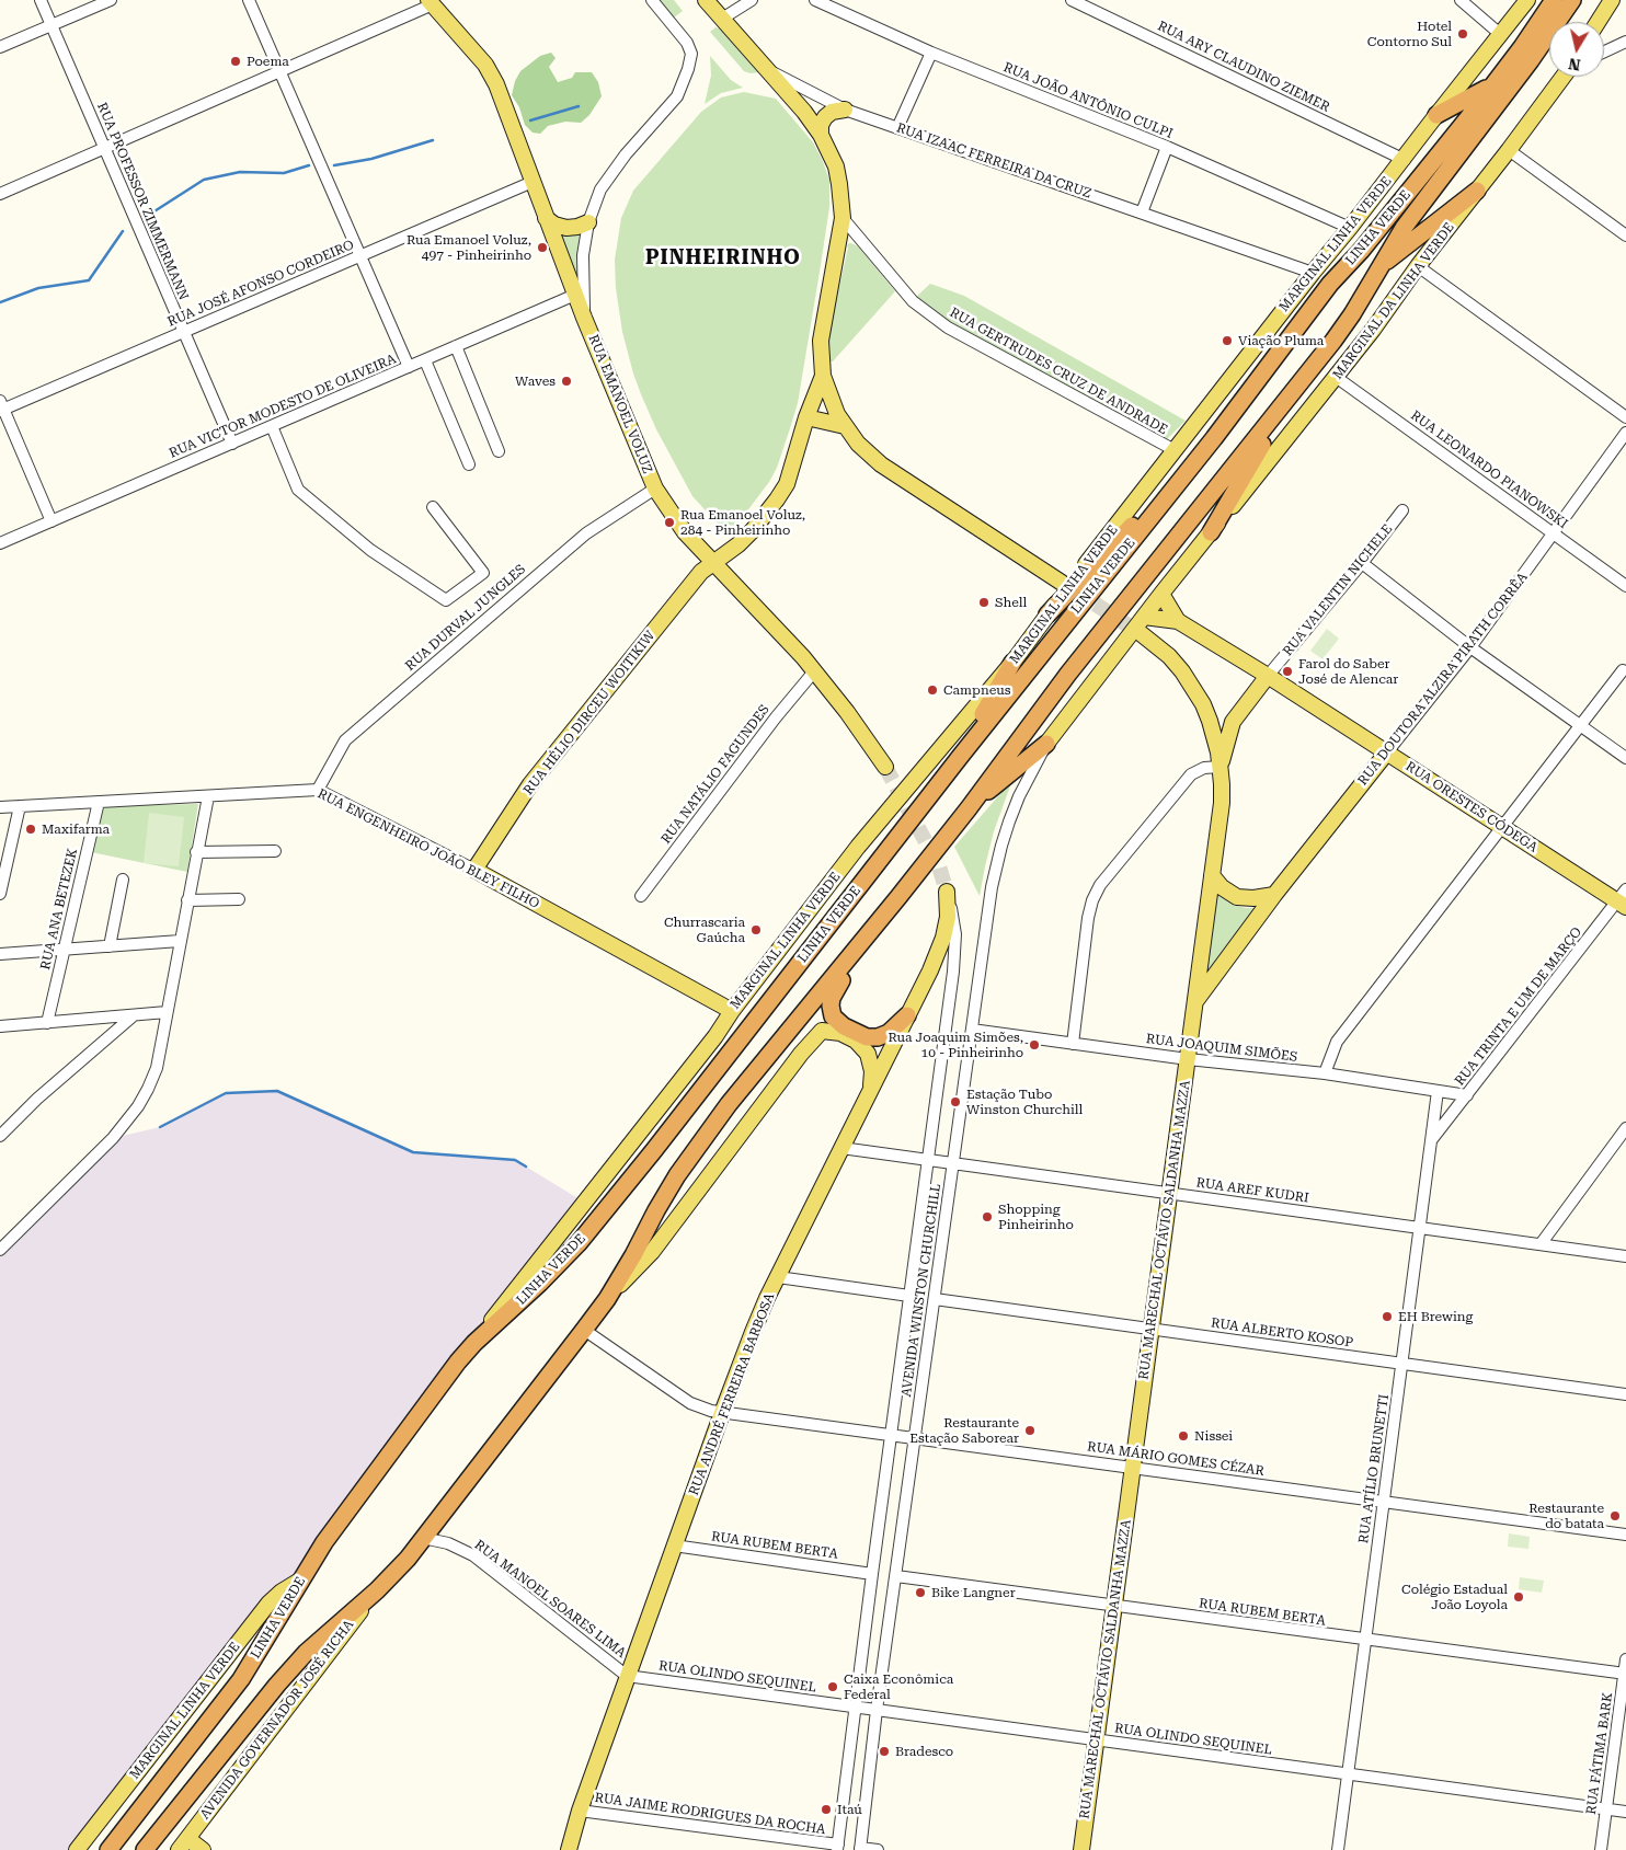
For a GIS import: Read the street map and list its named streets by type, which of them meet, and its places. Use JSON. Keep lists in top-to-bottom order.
{
  "streets": {
    "highway": ["LINHA VERDE"],
    "main road": [
      "RUA IZAAC FERREIRA DA CRUZ",
      "MARGINAL LINHA VERDE",
      "MARGINAL DA LINHA VERDE",
      "RUA EMANOEL VOLUZ",
      "RUA VALENTIN NICHELE",
      "RUA DOUTORA ALZIRA PIRATH CORRÊA",
      "RUA HÉLIO DIRCEU WOITIKIW",
      "RUA ORESTES CÓDEGA",
      "RUA ENGENHEIRO JOÃO BLEY FILHO",
      "RUA MARECHAL OCTÁVIO SALDANHA MAZZA",
      "RUA ANDRÉ FERREIRA BARBOSA",
      "AVENIDA GOVERNADOR JOSÉ RICHA"
    ],
    "street": [
      "RUA ARY CLAUDINO ZIEMER",
      "RUA JOÃO ANTÔNIO CULPI",
      "RUA PROFESSOR ZIMMERMANN",
      "RUA JOSÉ AFONSO CORDEIRO",
      "RUA GERTRUDES CRUZ DE ANDRADE",
      "RUA VICTOR MODESTO DE OLIVEIRA",
      "RUA LEONARDO PIANOWSKI",
      "RUA DURVAL JUNGLES",
      "RUA NATÁLIO FAGUNDES",
      "RUA ANA BETEZEK",
      "RUA TRINTA E UM DE MARÇO",
      "RUA JOAQUIM SIMÕES",
      "RUA AREF KUDRI",
      "AVENIDA WINSTON CHURCHILL",
      "RUA ALBERTO KOSOP",
      "RUA MÁRIO GOMES CÉZAR",
      "RUA ATÍLIO BRUNETTI",
      "RUA RUBEM BERTA",
      "RUA MANOEL SOARES LIMA",
      "RUA OLINDO SEQUINEL",
      "RUA FÁTIMA BARK",
      "RUA JAIME RODRIGUES DA ROCHA"
    ]
  },
  "crossings": [
    ["RUA ARY CLAUDINO ZIEMER", "MARGINAL LINHA VERDE"],
    ["RUA JOÃO ANTÔNIO CULPI", "MARGINAL LINHA VERDE"],
    ["RUA IZAAC FERREIRA DA CRUZ", "MARGINAL LINHA VERDE"],
    ["RUA PROFESSOR ZIMMERMANN", "RUA JOSÉ AFONSO CORDEIRO"],
    ["RUA PROFESSOR ZIMMERMANN", "RUA VICTOR MODESTO DE OLIVEIRA"],
    ["LINHA VERDE", "MARGINAL LINHA VERDE"],
    ["LINHA VERDE", "RUA MÁRIO GOMES CÉZAR"],
    ["LINHA VERDE", "RUA MANOEL SOARES LIMA"],
    ["LINHA VERDE", "AVENIDA GOVERNADOR JOSÉ RICHA"],
    ["MARGINAL LINHA VERDE", "RUA GERTRUDES CRUZ DE ANDRADE"],
    ["MARGINAL LINHA VERDE", "RUA ENGENHEIRO JOÃO BLEY FILHO"],
    ["RUA JOSÉ AFONSO CORDEIRO", "RUA EMANOEL VOLUZ"],
    ["MARGINAL DA LINHA VERDE", "RUA LEONARDO PIANOWSKI"],
    ["RUA EMANOEL VOLUZ", "RUA VICTOR MODESTO DE OLIVEIRA"],
    ["RUA EMANOEL VOLUZ", "RUA DURVAL JUNGLES"],
    ["RUA EMANOEL VOLUZ", "RUA HÉLIO DIRCEU WOITIKIW"],
    ["RUA EMANOEL VOLUZ", "RUA NATÁLIO FAGUNDES"],
    ["RUA LEONARDO PIANOWSKI", "RUA DOUTORA ALZIRA PIRATH CORRÊA"],
    ["RUA VALENTIN NICHELE", "RUA ORESTES CÓDEGA"],
    ["RUA VALENTIN NICHELE", "RUA MARECHAL OCTÁVIO SALDANHA MAZZA"],
    ["RUA DURVAL JUNGLES", "RUA ENGENHEIRO JOÃO BLEY FILHO"],
    ["RUA DOUTORA ALZIRA PIRATH CORRÊA", "RUA ORESTES CÓDEGA"],
    ["RUA DOUTORA ALZIRA PIRATH CORRÊA", "RUA MARECHAL OCTÁVIO SALDANHA MAZZA"],
    ["RUA HÉLIO DIRCEU WOITIKIW", "RUA ENGENHEIRO JOÃO BLEY FILHO"],
    ["RUA ORESTES CÓDEGA", "RUA TRINTA E UM DE MARÇO"],
    ["RUA ENGENHEIRO JOÃO BLEY FILHO", "RUA ANA BETEZEK"],
    ["RUA TRINTA E UM DE MARÇO", "RUA JOAQUIM SIMÕES"],
    ["RUA TRINTA E UM DE MARÇO", "RUA ATÍLIO BRUNETTI"],
    ["RUA JOAQUIM SIMÕES", "RUA MARECHAL OCTÁVIO SALDANHA MAZZA"],
    ["RUA JOAQUIM SIMÕES", "AVENIDA WINSTON CHURCHILL"],
    ["RUA JOAQUIM SIMÕES", "RUA ATÍLIO BRUNETTI"],
    ["RUA AREF KUDRI", "RUA MARECHAL OCTÁVIO SALDANHA MAZZA"],
    ["RUA AREF KUDRI", "AVENIDA WINSTON CHURCHILL"],
    ["RUA AREF KUDRI", "RUA ANDRÉ FERREIRA BARBOSA"],
    ["RUA AREF KUDRI", "RUA ATÍLIO BRUNETTI"],
    ["RUA MARECHAL OCTÁVIO SALDANHA MAZZA", "RUA ALBERTO KOSOP"],
    ["RUA MARECHAL OCTÁVIO SALDANHA MAZZA", "RUA MÁRIO GOMES CÉZAR"],
    ["RUA MARECHAL OCTÁVIO SALDANHA MAZZA", "RUA RUBEM BERTA"],
    ["RUA MARECHAL OCTÁVIO SALDANHA MAZZA", "RUA OLINDO SEQUINEL"],
    ["AVENIDA WINSTON CHURCHILL", "RUA ALBERTO KOSOP"],
    ["AVENIDA WINSTON CHURCHILL", "RUA ANDRÉ FERREIRA BARBOSA"],
    ["AVENIDA WINSTON CHURCHILL", "RUA MÁRIO GOMES CÉZAR"],
    ["AVENIDA WINSTON CHURCHILL", "RUA RUBEM BERTA"],
    ["AVENIDA WINSTON CHURCHILL", "RUA OLINDO SEQUINEL"],
    ["AVENIDA WINSTON CHURCHILL", "RUA JAIME RODRIGUES DA ROCHA"],
    ["RUA ALBERTO KOSOP", "RUA ATÍLIO BRUNETTI"],
    ["RUA ANDRÉ FERREIRA BARBOSA", "RUA MÁRIO GOMES CÉZAR"],
    ["RUA ANDRÉ FERREIRA BARBOSA", "RUA RUBEM BERTA"],
    ["RUA ANDRÉ FERREIRA BARBOSA", "RUA MANOEL SOARES LIMA"],
    ["RUA ANDRÉ FERREIRA BARBOSA", "RUA OLINDO SEQUINEL"],
    ["RUA ANDRÉ FERREIRA BARBOSA", "RUA JAIME RODRIGUES DA ROCHA"],
    ["RUA MÁRIO GOMES CÉZAR", "RUA ATÍLIO BRUNETTI"],
    ["RUA ATÍLIO BRUNETTI", "RUA RUBEM BERTA"],
    ["RUA ATÍLIO BRUNETTI", "RUA OLINDO SEQUINEL"],
    ["RUA RUBEM BERTA", "RUA FÁTIMA BARK"],
    ["RUA MANOEL SOARES LIMA", "RUA OLINDO SEQUINEL"],
    ["RUA OLINDO SEQUINEL", "RUA FÁTIMA BARK"]
  ],
  "districts": ["PINHEIRINHO"],
  "places": [
    "Hotel Contorno Sul",
    "Poema",
    "Rua Emanoel Voluz, 497 - Pinheirinho",
    "Viação Pluma",
    "Waves",
    "Rua Emanoel Voluz, 284 - Pinheirinho",
    "Shell",
    "Farol do Saber José de Alencar",
    "Campneus",
    "Maxifarma",
    "Churrascaria Gaúcha",
    "Rua Joaquim Simões, 10 - Pinheirinho",
    "Estação Tubo Winston Churchill",
    "Shopping Pinheirinho",
    "EH Brewing",
    "Restaurante Estação Saborear",
    "Nissei",
    "Restaurante do batata",
    "Bike Langner",
    "Colégio Estadual João Loyola",
    "Caixa Econômica Federal",
    "Bradesco",
    "Itaú"
  ],
  "north": "bottom"
}
